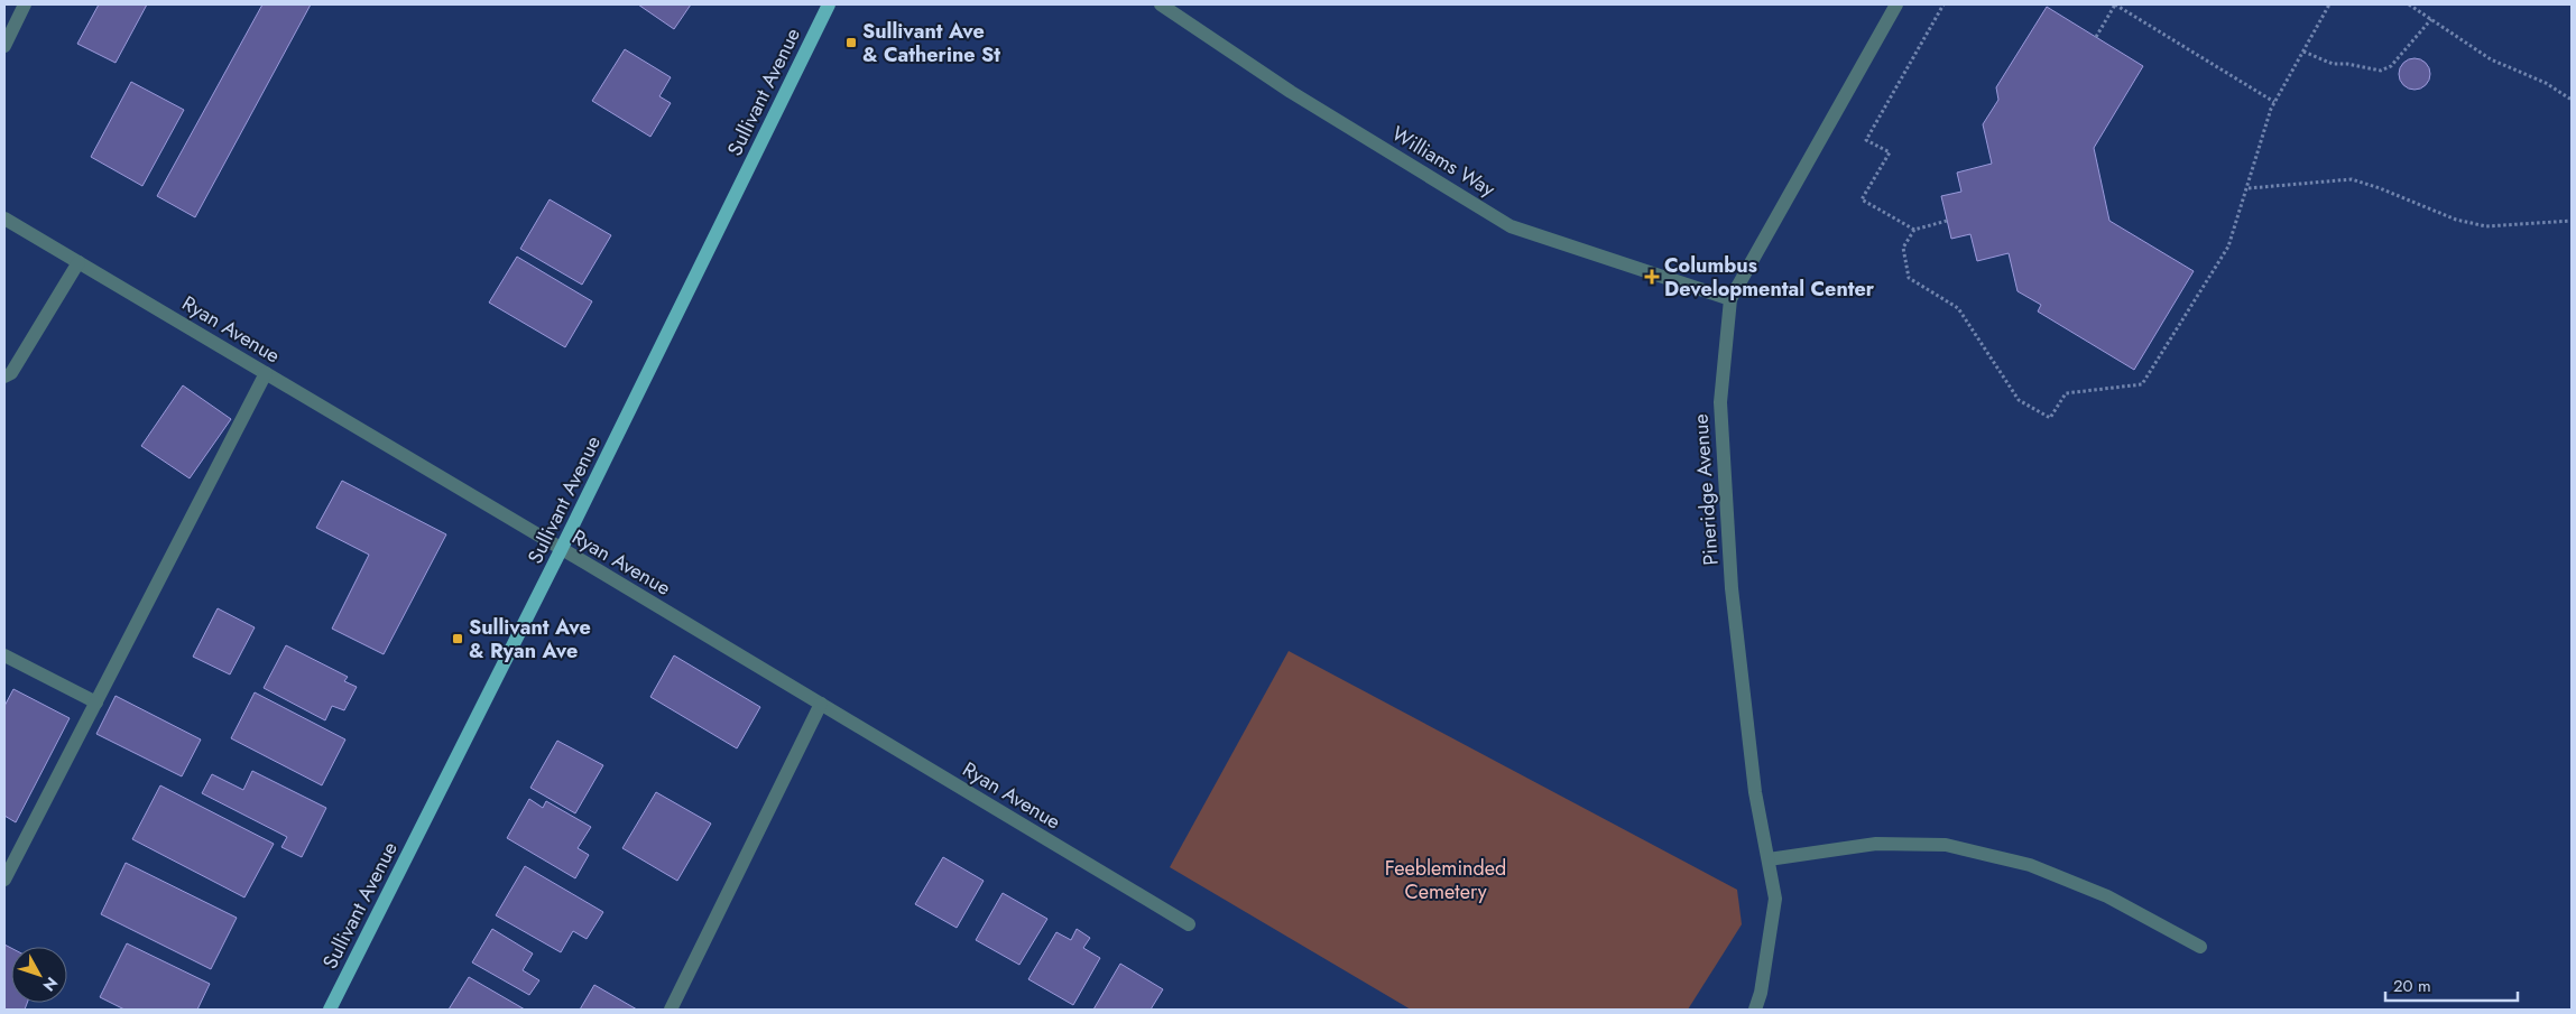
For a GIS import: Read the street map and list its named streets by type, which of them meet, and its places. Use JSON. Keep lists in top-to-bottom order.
{
  "streets": {
    "main road": ["Sullivant Avenue"],
    "street": ["Williams Way", "Ryan Avenue", "Pineridge Avenue"]
  },
  "crossings": [
    ["Sullivant Avenue", "Ryan Avenue"],
    ["Williams Way", "Pineridge Avenue"]
  ],
  "parks": ["Feebleminded Cemetery"],
  "places": {
    "transit": ["Sullivant Ave & Catherine St", "Sullivant Ave & Ryan Ave"],
    "health": ["Columbus Developmental Center"]
  },
  "scale_bar": "20 m",
  "north": "bottom right"
}
